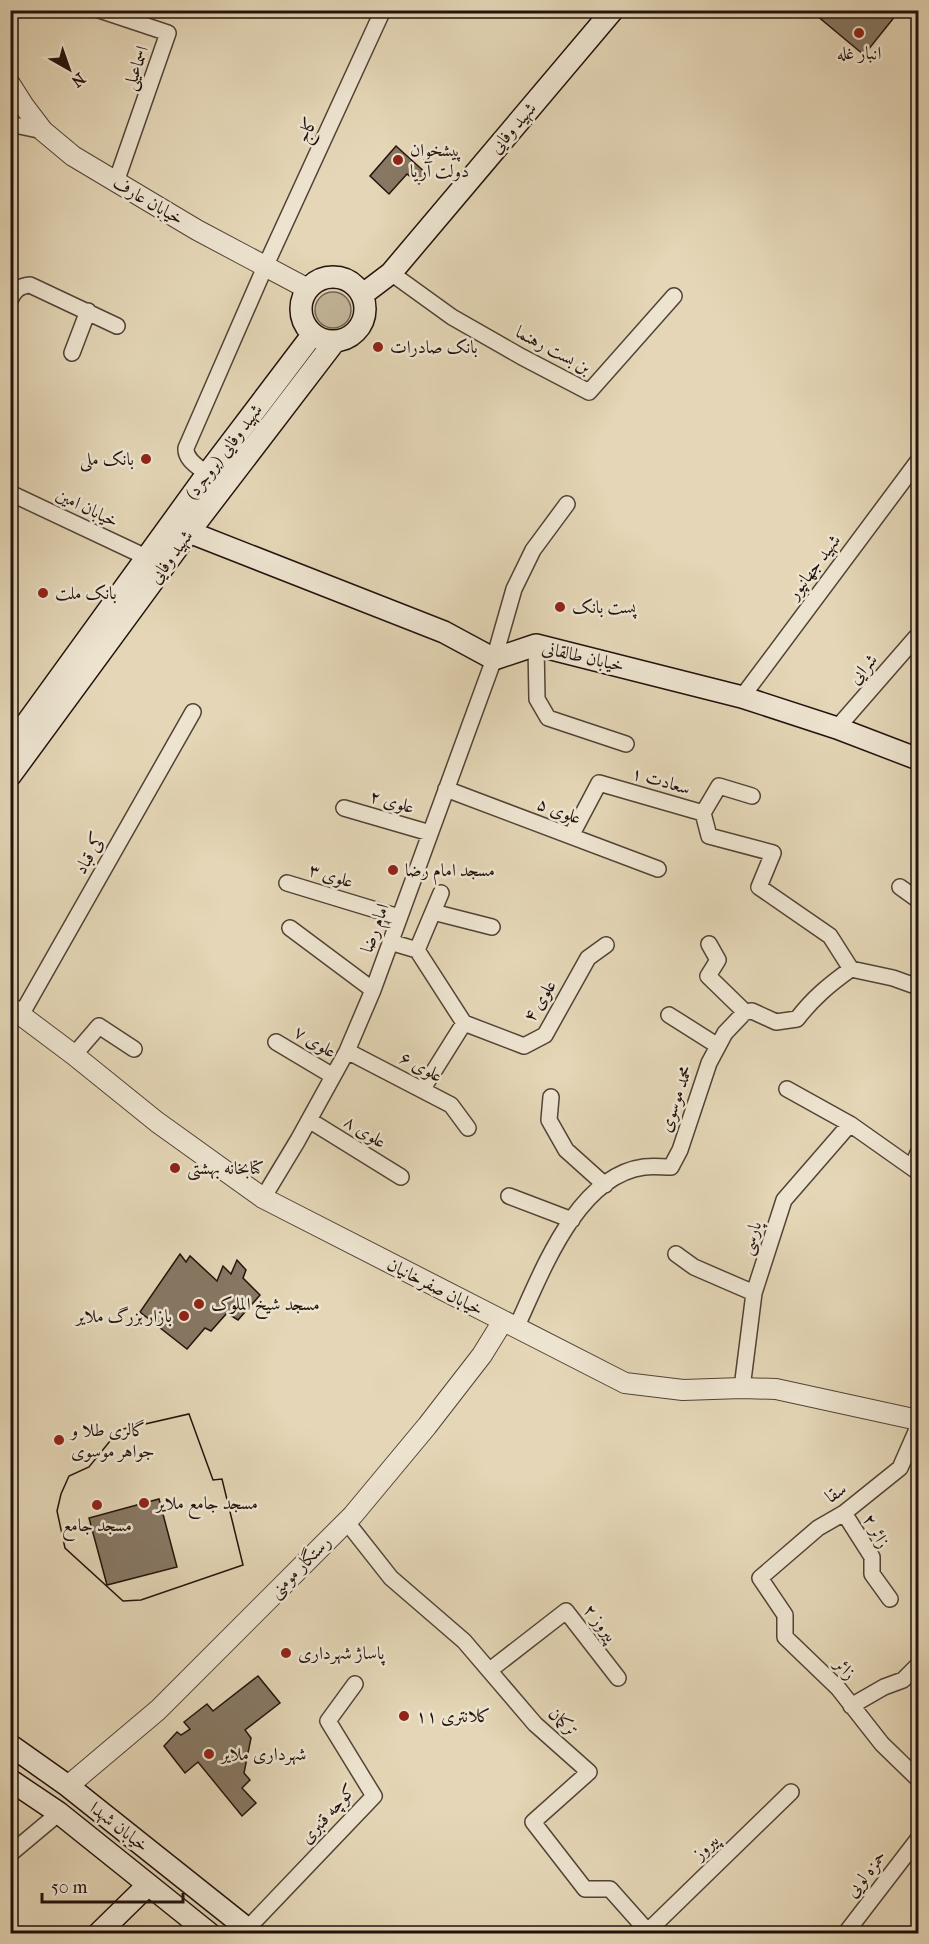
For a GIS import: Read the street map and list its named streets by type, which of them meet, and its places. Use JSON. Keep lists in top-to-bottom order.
{
  "streets": {
    "main road": [
      "شهید وفایی",
      "شهید وفایی (بروجرد)",
      "خیابان طالقانی",
      "خیابان شهدا"
    ],
    "street": [
      "اسماعیلی",
      "کاج",
      "خیابان عارف",
      "بن بست رهنما",
      "خیابان امین",
      "شهید جهانپور",
      "شرایی",
      "سعادت ۱",
      "علوی ۲",
      "علوی ۵",
      "کی قباد",
      "علوی ۳",
      "امام رضا",
      "علوی ۴",
      "علوی ۷",
      "علوی ۶",
      "محمد موسوی",
      "علوی ۸",
      "پارسی",
      "خیابان صفرخانیان",
      "سقا",
      "زائر ۲",
      "رستگار مومنی",
      "پیروز ۲",
      "زائر",
      "ترکمان",
      "کوچه قنبری",
      "پیروز",
      "حمزه لویی"
    ]
  },
  "crossings": [
    ["اسماعیلی", "خیابان عارف"],
    ["شهید وفایی", "خیابان عارف"],
    ["شهید وفایی", "بن بست رهنما"],
    ["شهید وفایی", "شهید وفایی (بروجرد)"],
    ["کاج", "خیابان عارف"],
    ["کاج", "شهید وفایی (بروجرد)"],
    ["خیابان عارف", "شهید وفایی (بروجرد)"],
    ["شهید وفایی (بروجرد)", "خیابان امین"],
    ["شهید جهانپور", "خیابان طالقانی"],
    ["خیابان طالقانی", "شرایی"],
    ["خیابان طالقانی", "امام رضا"],
    ["سعادت ۱", "علوی ۵"],
    ["علوی ۲", "امام رضا"],
    ["علوی ۵", "امام رضا"],
    ["کی قباد", "خیابان صفرخانیان"],
    ["علوی ۳", "امام رضا"],
    ["امام رضا", "علوی ۷"],
    ["امام رضا", "علوی ۶"],
    ["امام رضا", "علوی ۸"],
    ["امام رضا", "خیابان صفرخانیان"],
    ["محمد موسوی", "خیابان صفرخانیان"],
    ["محمد موسوی", "رستگار مومنی"],
    ["پارسی", "خیابان صفرخانیان"],
    ["خیابان صفرخانیان", "رستگار مومنی"],
    ["سقا", "زائر ۲"],
    ["سقا", "زائر"],
    ["رستگار مومنی", "ترکمان"],
    ["رستگار مومنی", "خیابان شهدا"],
    ["پیروز ۲", "ترکمان"],
    ["ترکمان", "پیروز"],
    ["کوچه قنبری", "خیابان شهدا"]
  ],
  "places": [
    "انبار غله",
    "پیشخوان دولت آریا",
    "بانک صادرات",
    "بانک ملی",
    "بانک ملت",
    "پست بانک",
    "مسجد امام رضا",
    "کتابخانه بهشتی",
    "مسجد شیخ الملوک",
    "بازار بزرگ ملایر",
    "گالری طلا و جواهر موسوی",
    "مسجد جامع ملایر",
    "مسجد جامع",
    "پاساژ شهرداری",
    "کلانتری ۱۱",
    "شهرداری ملایر"
  ],
  "scale_bar": "50 m",
  "north": "bottom right"
}
